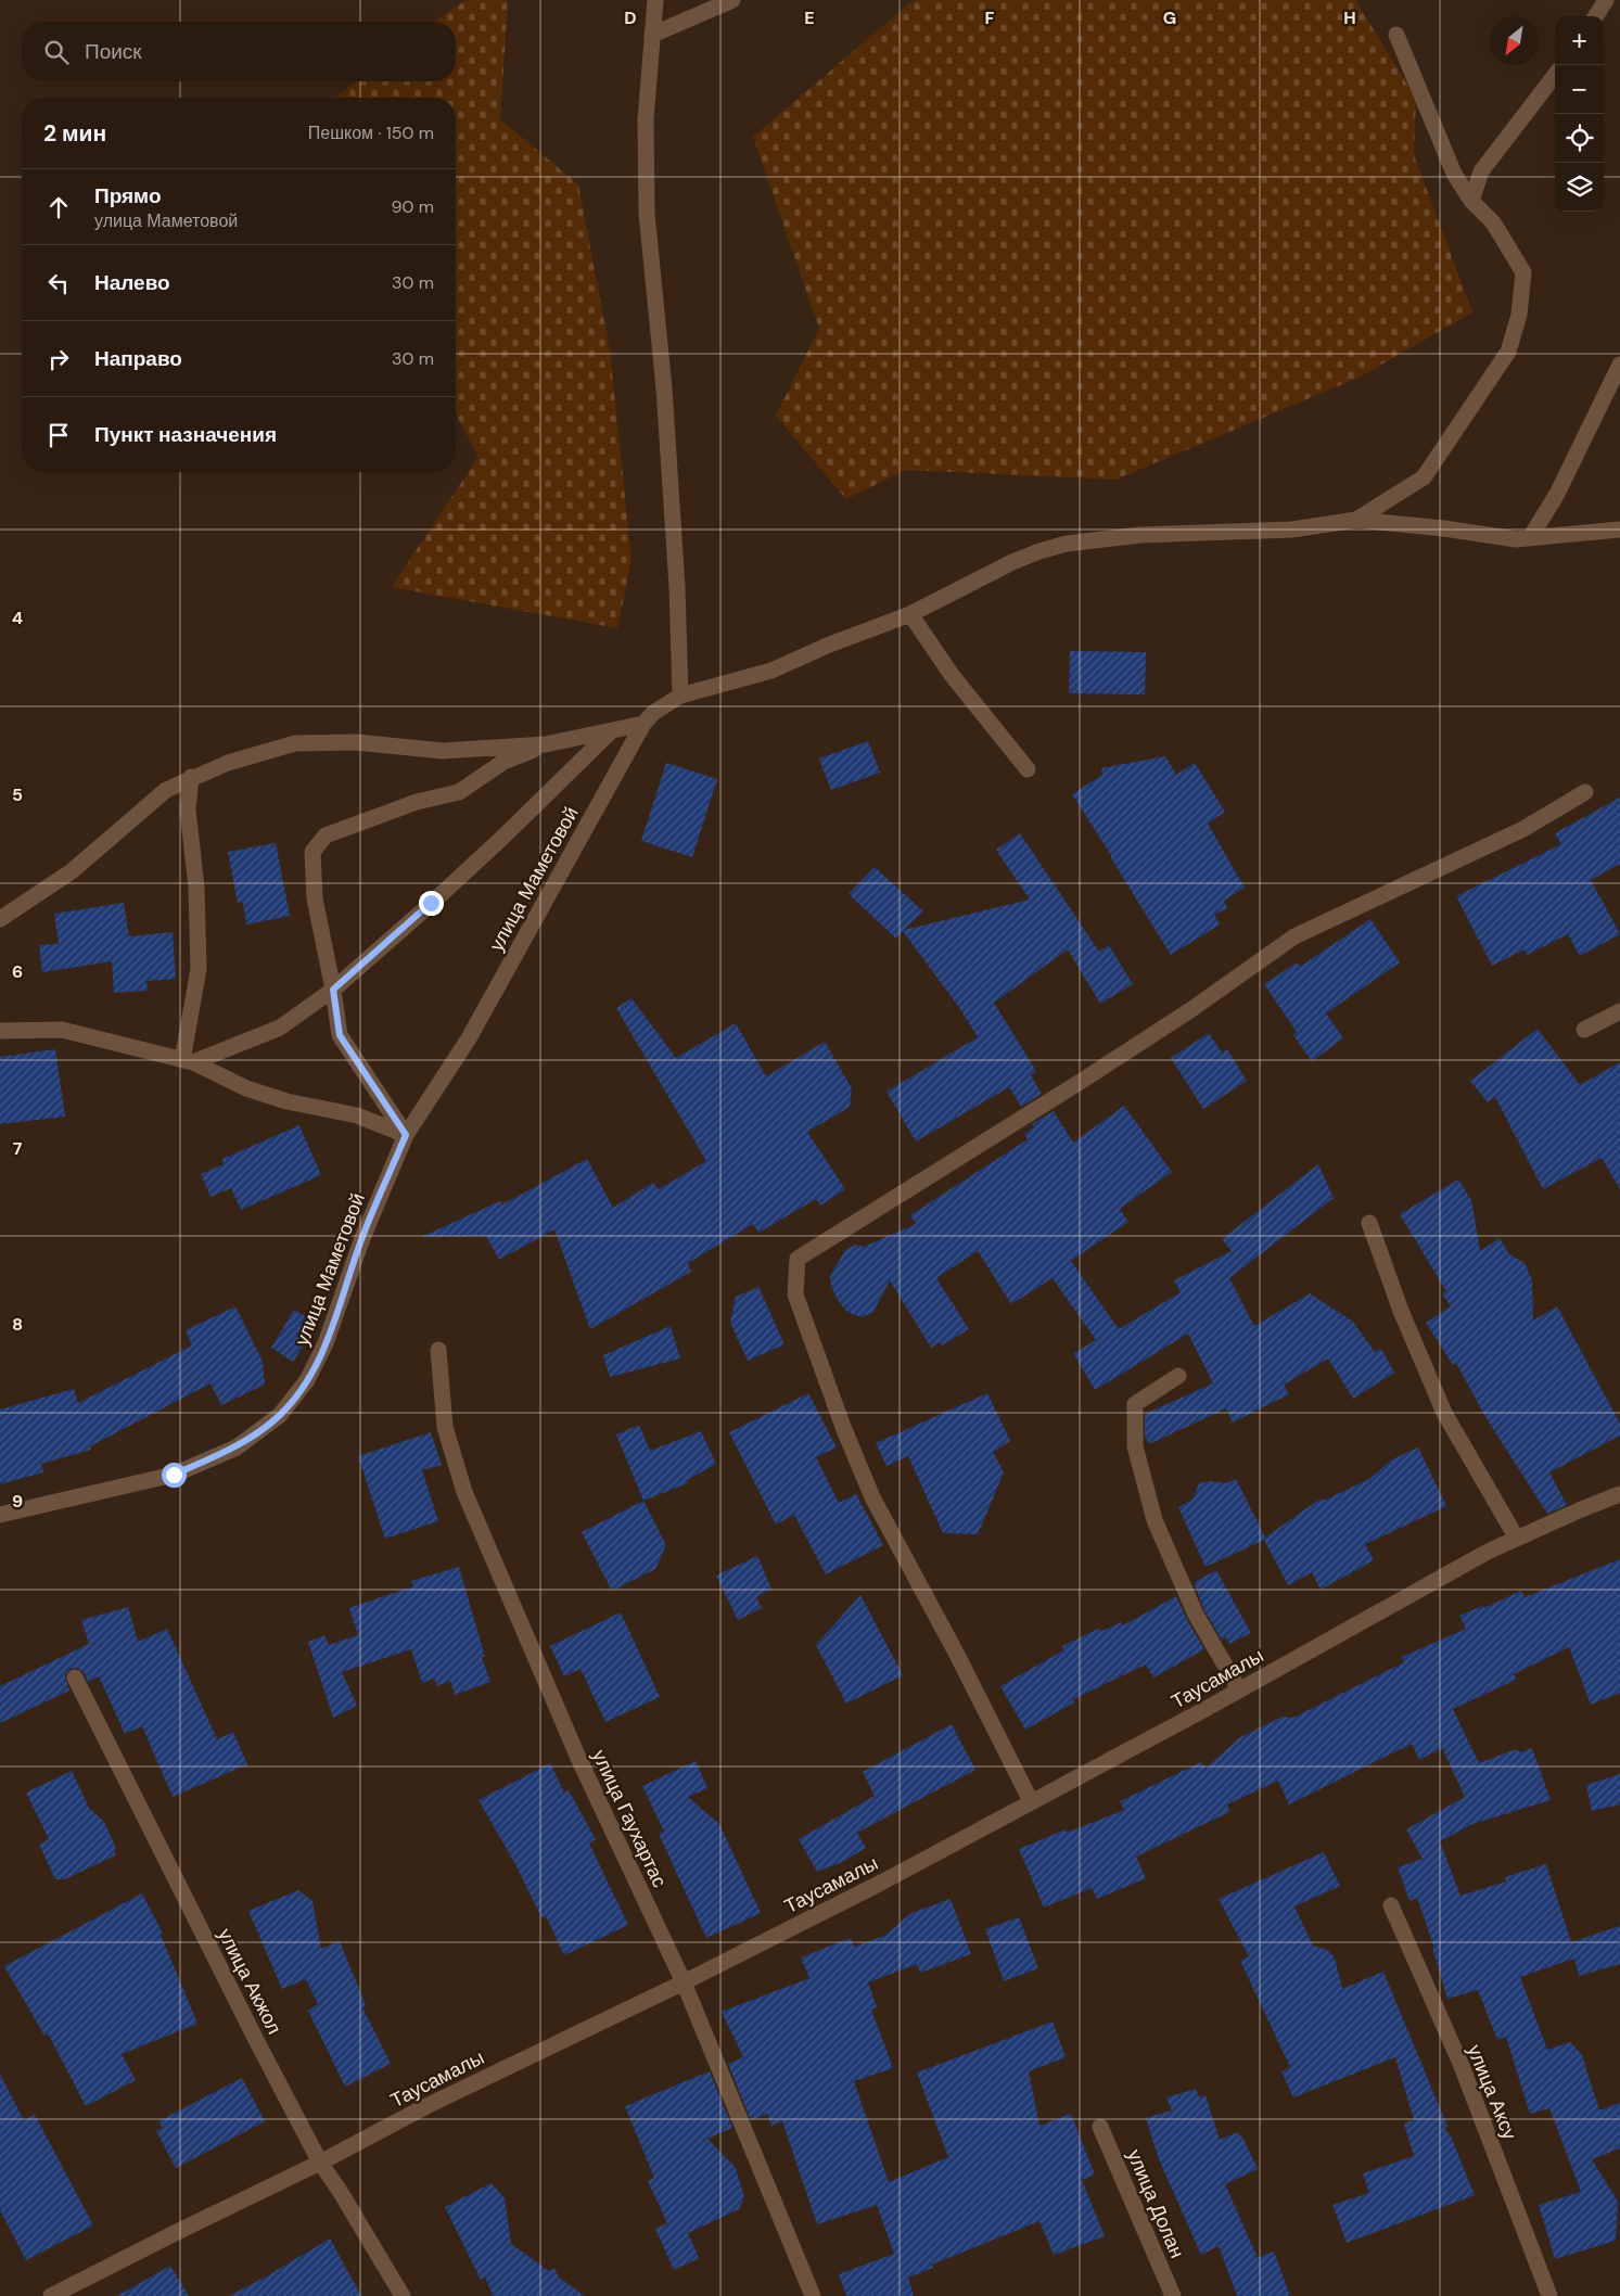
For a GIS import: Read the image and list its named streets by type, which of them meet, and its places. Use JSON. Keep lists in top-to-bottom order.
{
  "streets": {
    "street": [
      "улица Маметовой",
      "Таусамалы",
      "улица Гаухартас",
      "улица Акжол",
      "улица Аксу",
      "улица Долан"
    ]
  },
  "crossings": [
    ["Таусамалы", "улица Гаухартас"],
    ["Таусамалы", "улица Акжол"]
  ],
  "north": "bottom left",
  "page": {
    "map_buttons": ["+", "−"],
    "search": "Поиск",
    "heading": ["2 мин", "Пешком · 150 m"],
    "list": [
      ["Прямо", "улица Маметовой", "90 m"],
      ["Налево", "30 m"],
      ["Направо", "30 m"],
      "Пункт назначения"
    ]
  },
  "grid": {
    "columns": [
      "D",
      "E",
      "F",
      "G",
      "H"
    ],
    "rows": [
      "4",
      "5",
      "6",
      "7",
      "8",
      "9"
    ]
  }
}
